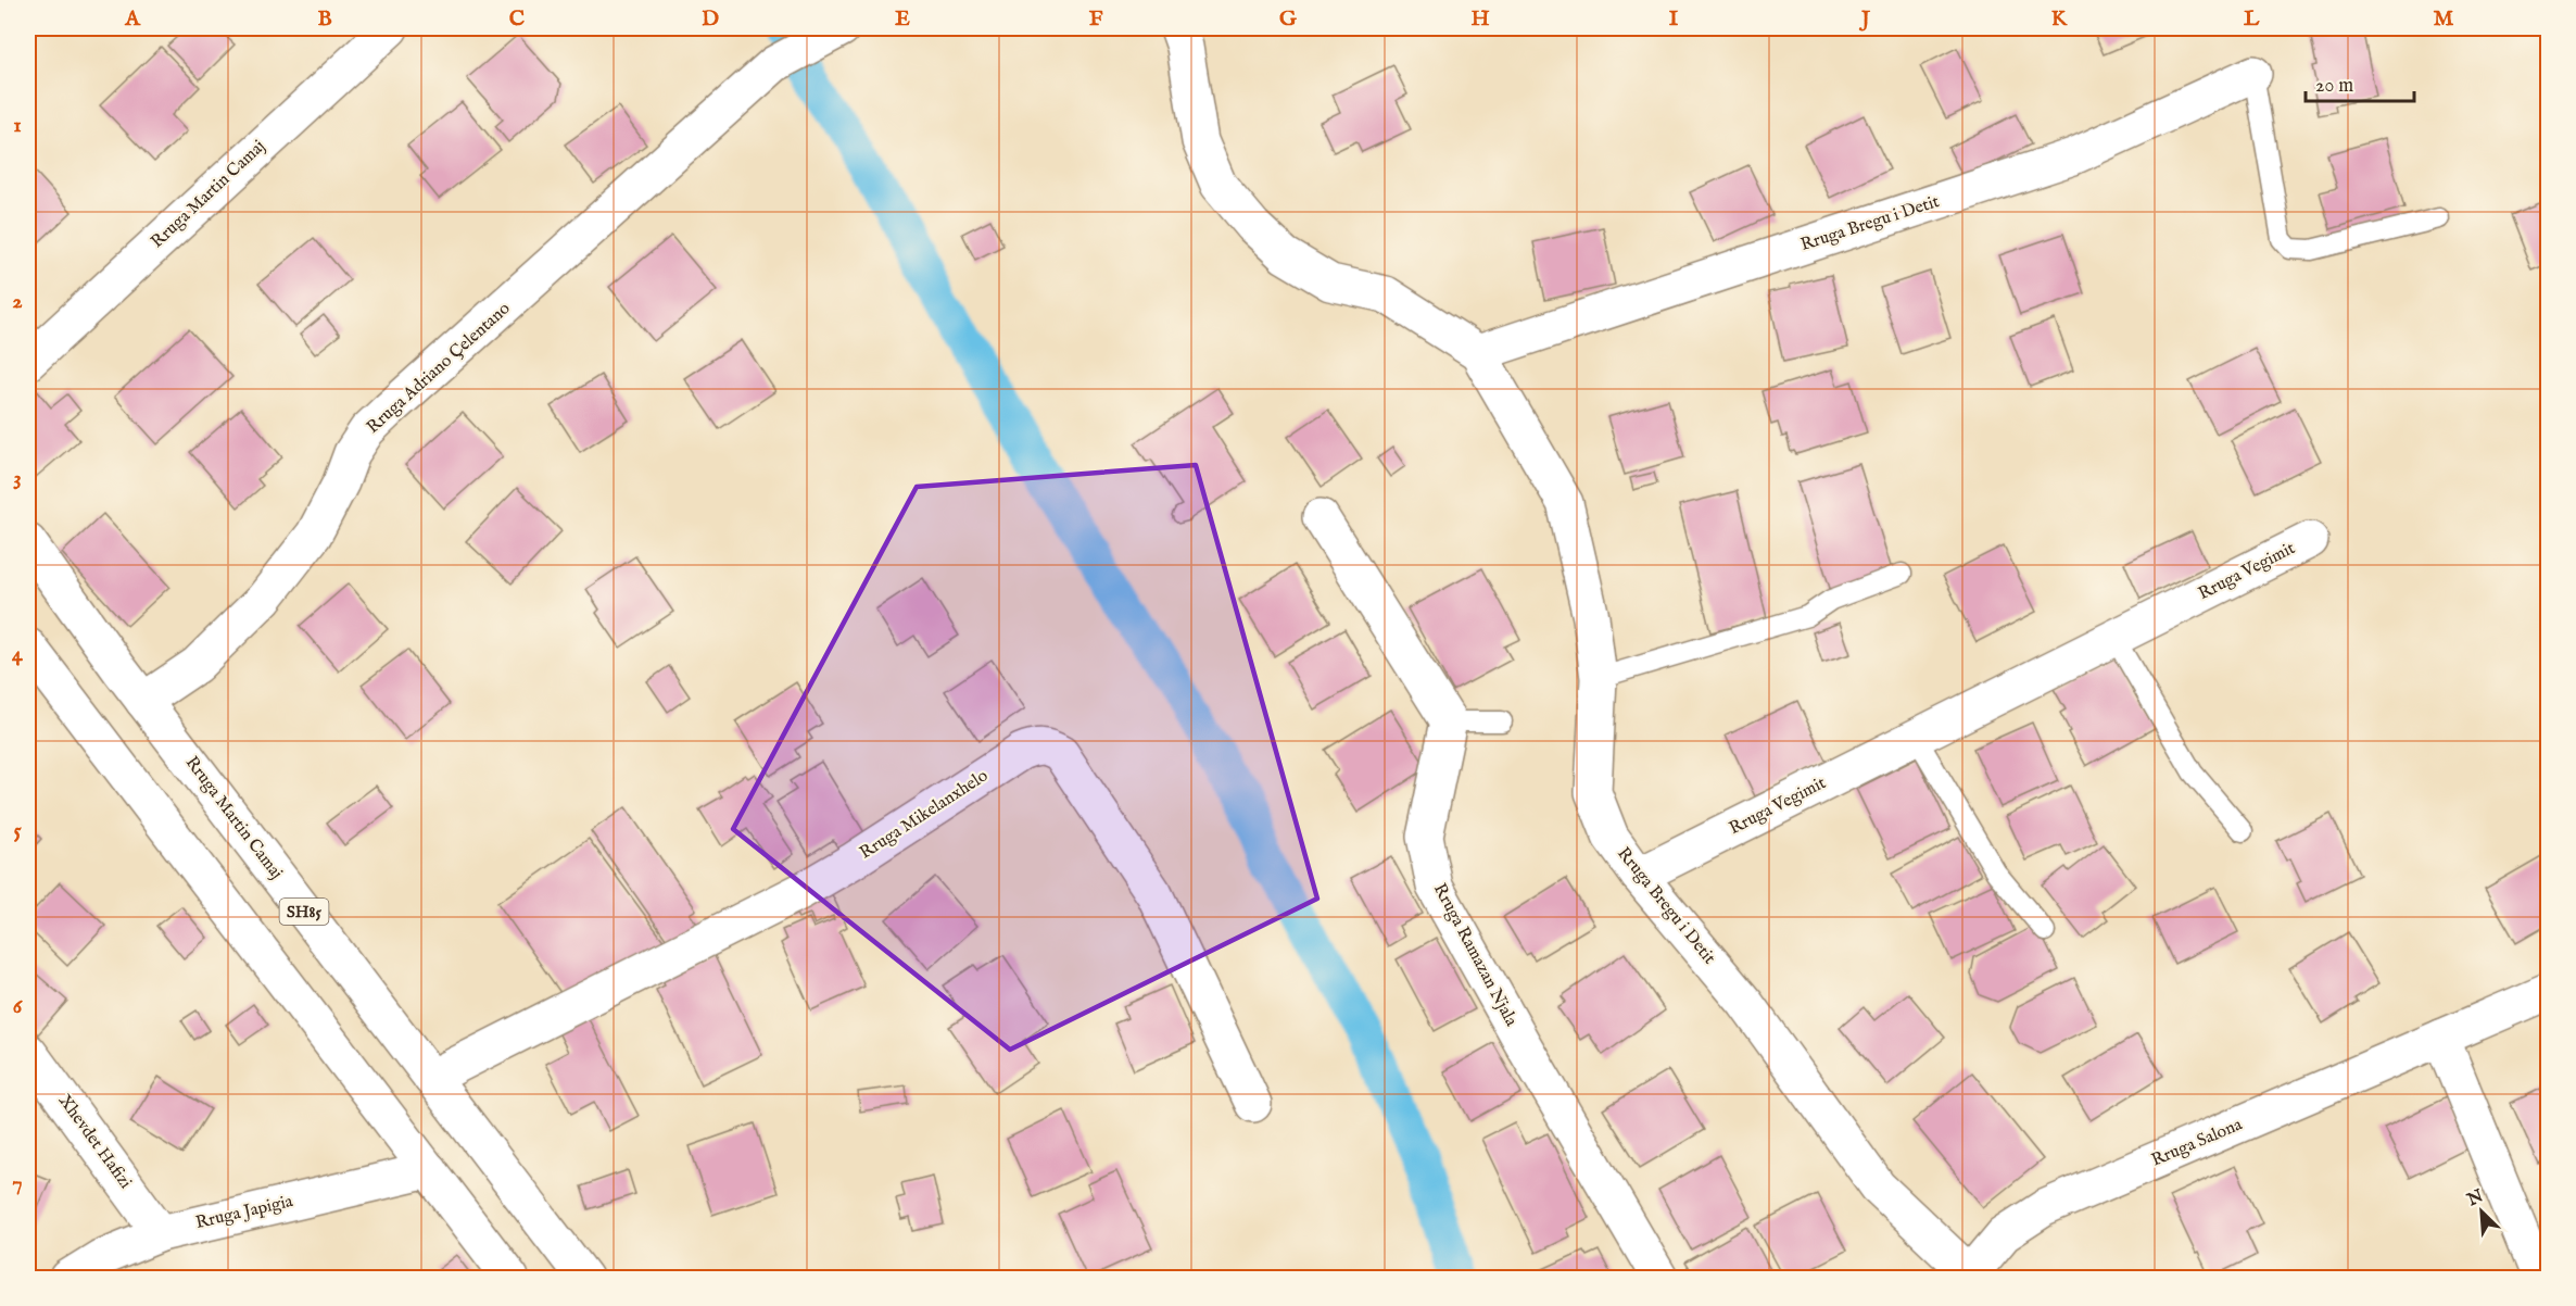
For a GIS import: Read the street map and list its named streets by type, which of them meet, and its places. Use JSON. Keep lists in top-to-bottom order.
{
  "streets": {
    "main road": [
      "Rruga Martin Camaj",
      "Rruga Bregu i Detit",
      "Rruga Adriano Çelentano",
      "Rruga Vegimit",
      "Rruga Mikelanxhelo",
      "SH85",
      "Rruga Ramazan Njala",
      "Xhevdet Hafizi",
      "Rruga Salona",
      "Rruga Japigia"
    ]
  },
  "crossings": [
    ["Rruga Martin Camaj", "Rruga Adriano Çelentano"],
    ["Rruga Martin Camaj", "Rruga Mikelanxhelo"],
    ["Rruga Bregu i Detit", "Rruga Vegimit"],
    ["Rruga Bregu i Detit", "Rruga Salona"],
    ["Xhevdet Hafizi", "Rruga Japigia"]
  ],
  "scale_bar": "20 m",
  "north": "top left",
  "grid": {
    "columns": [
      "A",
      "B",
      "C",
      "D",
      "E",
      "F",
      "G",
      "H",
      "I",
      "J",
      "K",
      "L",
      "M"
    ],
    "rows": [
      "1",
      "2",
      "3",
      "4",
      "5",
      "6",
      "7"
    ]
  }
}
